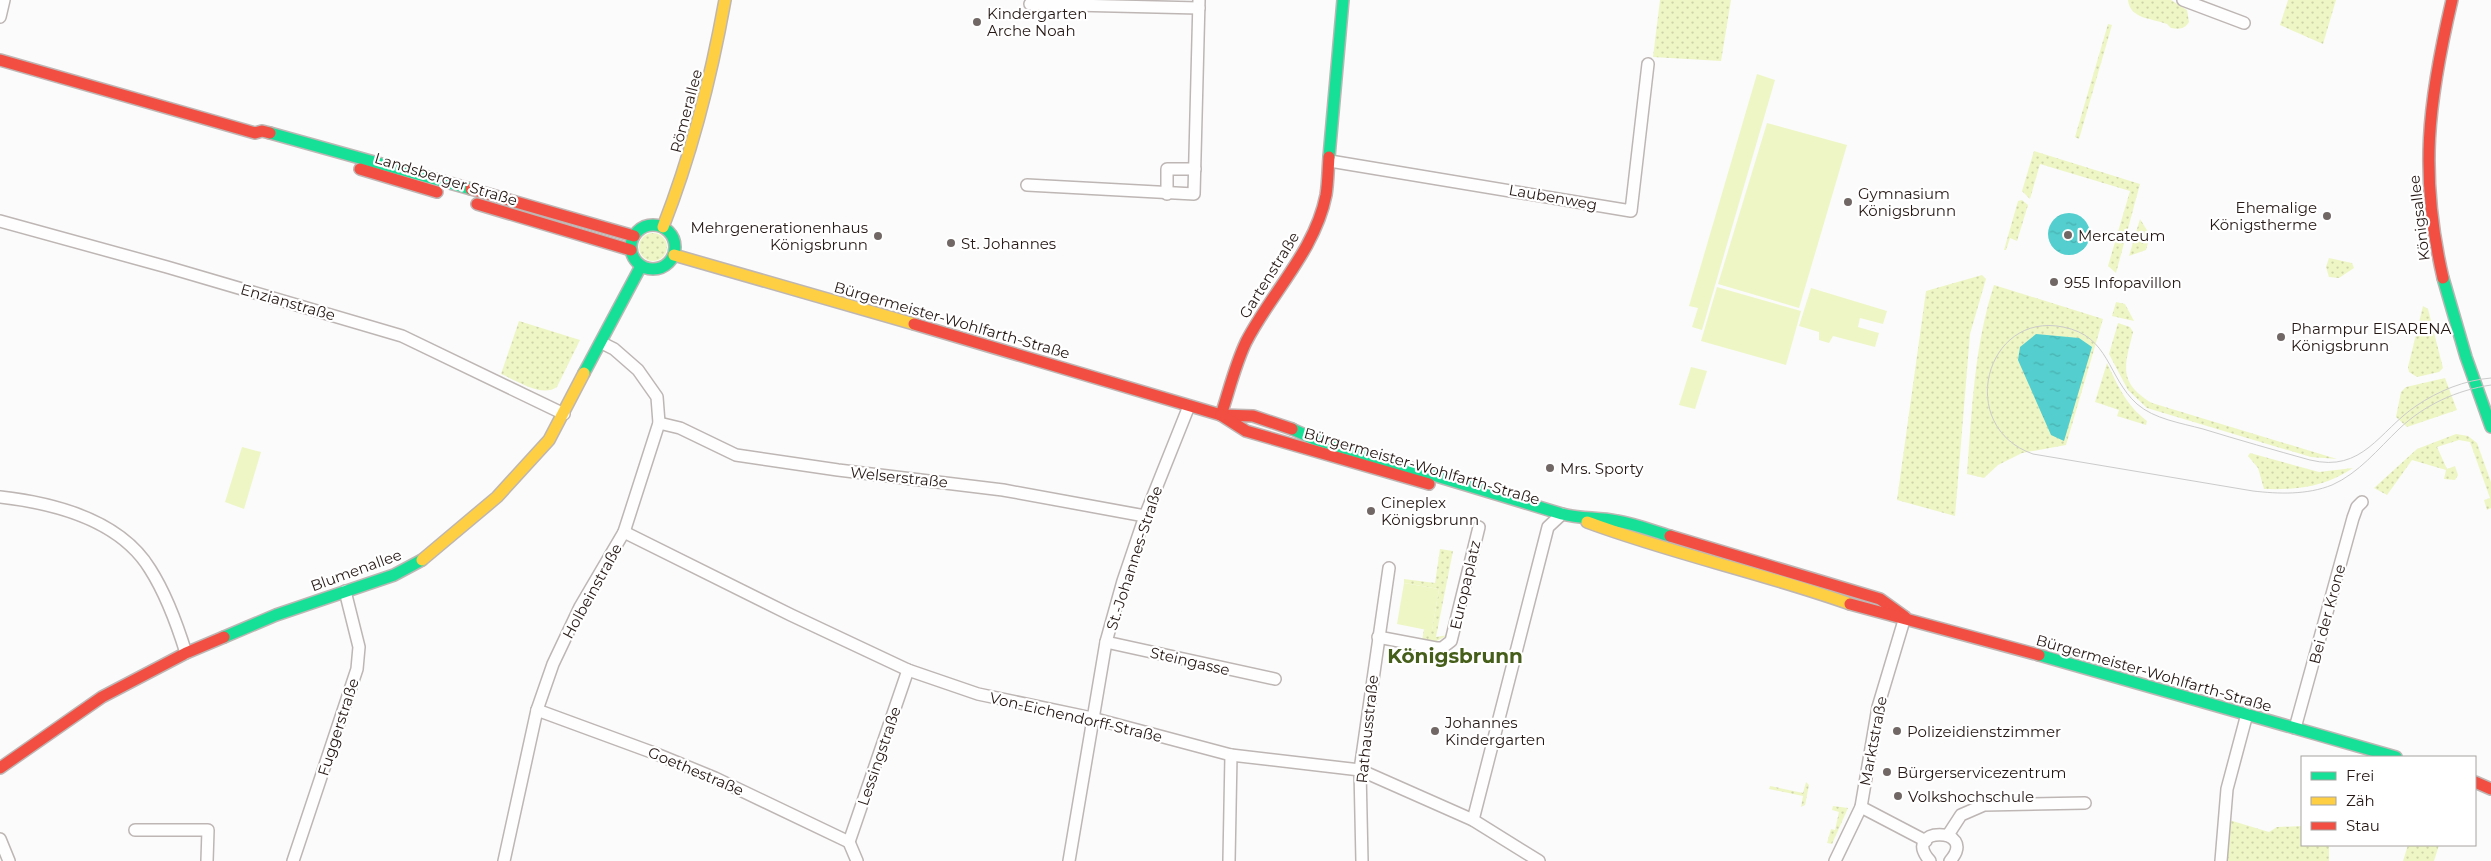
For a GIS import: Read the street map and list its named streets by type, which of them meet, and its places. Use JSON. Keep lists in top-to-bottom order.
{
  "streets": {
    "street": [
      "Römerallee",
      "Landsberger Straße",
      "Laubenweg",
      "Königsallee",
      "Gartenstraße",
      "Enzianstraße",
      "Bürgermeister-Wohlfarth-Straße",
      "Welserstraße",
      "St.-Johannes-Straße",
      "Blumenallee",
      "Europaplatz",
      "Holbeinstraße",
      "Bei der Krone",
      "Steingasse",
      "Von-Eichendorff-Straße",
      "Fuggerstraße",
      "Rathausstraße",
      "Marktstraße",
      "Lessingstraße",
      "Goethestraße"
    ]
  },
  "crossings": [
    ["Römerallee", "Landsberger Straße"],
    ["Römerallee", "Bürgermeister-Wohlfarth-Straße"],
    ["Römerallee", "Blumenallee"],
    ["Landsberger Straße", "Bürgermeister-Wohlfarth-Straße"],
    ["Landsberger Straße", "Blumenallee"],
    ["Laubenweg", "Gartenstraße"],
    ["Gartenstraße", "Bürgermeister-Wohlfarth-Straße"],
    ["Enzianstraße", "Blumenallee"],
    ["Bürgermeister-Wohlfarth-Straße", "St.-Johannes-Straße"],
    ["Bürgermeister-Wohlfarth-Straße", "Blumenallee"],
    ["Bürgermeister-Wohlfarth-Straße", "Bei der Krone"],
    ["Bürgermeister-Wohlfarth-Straße", "Marktstraße"],
    ["Welserstraße", "St.-Johannes-Straße"],
    ["Welserstraße", "Holbeinstraße"],
    ["St.-Johannes-Straße", "Steingasse"],
    ["St.-Johannes-Straße", "Von-Eichendorff-Straße"],
    ["Blumenallee", "Holbeinstraße"],
    ["Blumenallee", "Fuggerstraße"],
    ["Europaplatz", "Rathausstraße"],
    ["Holbeinstraße", "Von-Eichendorff-Straße"],
    ["Holbeinstraße", "Goethestraße"],
    ["Von-Eichendorff-Straße", "Rathausstraße"],
    ["Von-Eichendorff-Straße", "Lessingstraße"],
    ["Lessingstraße", "Goethestraße"]
  ],
  "districts": ["Königsbrunn"],
  "places": [
    "Kindergarten Arche Noah",
    "Gymnasium Königsbrunn",
    "Ehemalige Königstherme",
    "Mercateum",
    "Mehrgenerationenhaus Königsbrunn",
    "St. Johannes",
    "955 Infopavillon",
    "Pharmpur EISARENA Königsbrunn",
    "Mrs. Sporty",
    "Cineplex Königsbrunn",
    "Johannes Kindergarten",
    "Polizeidienstzimmer",
    "Bürgerservicezentrum",
    "Volkshochschule"
  ],
  "legend": ["Frei", "Zäh", "Stau"]
}
